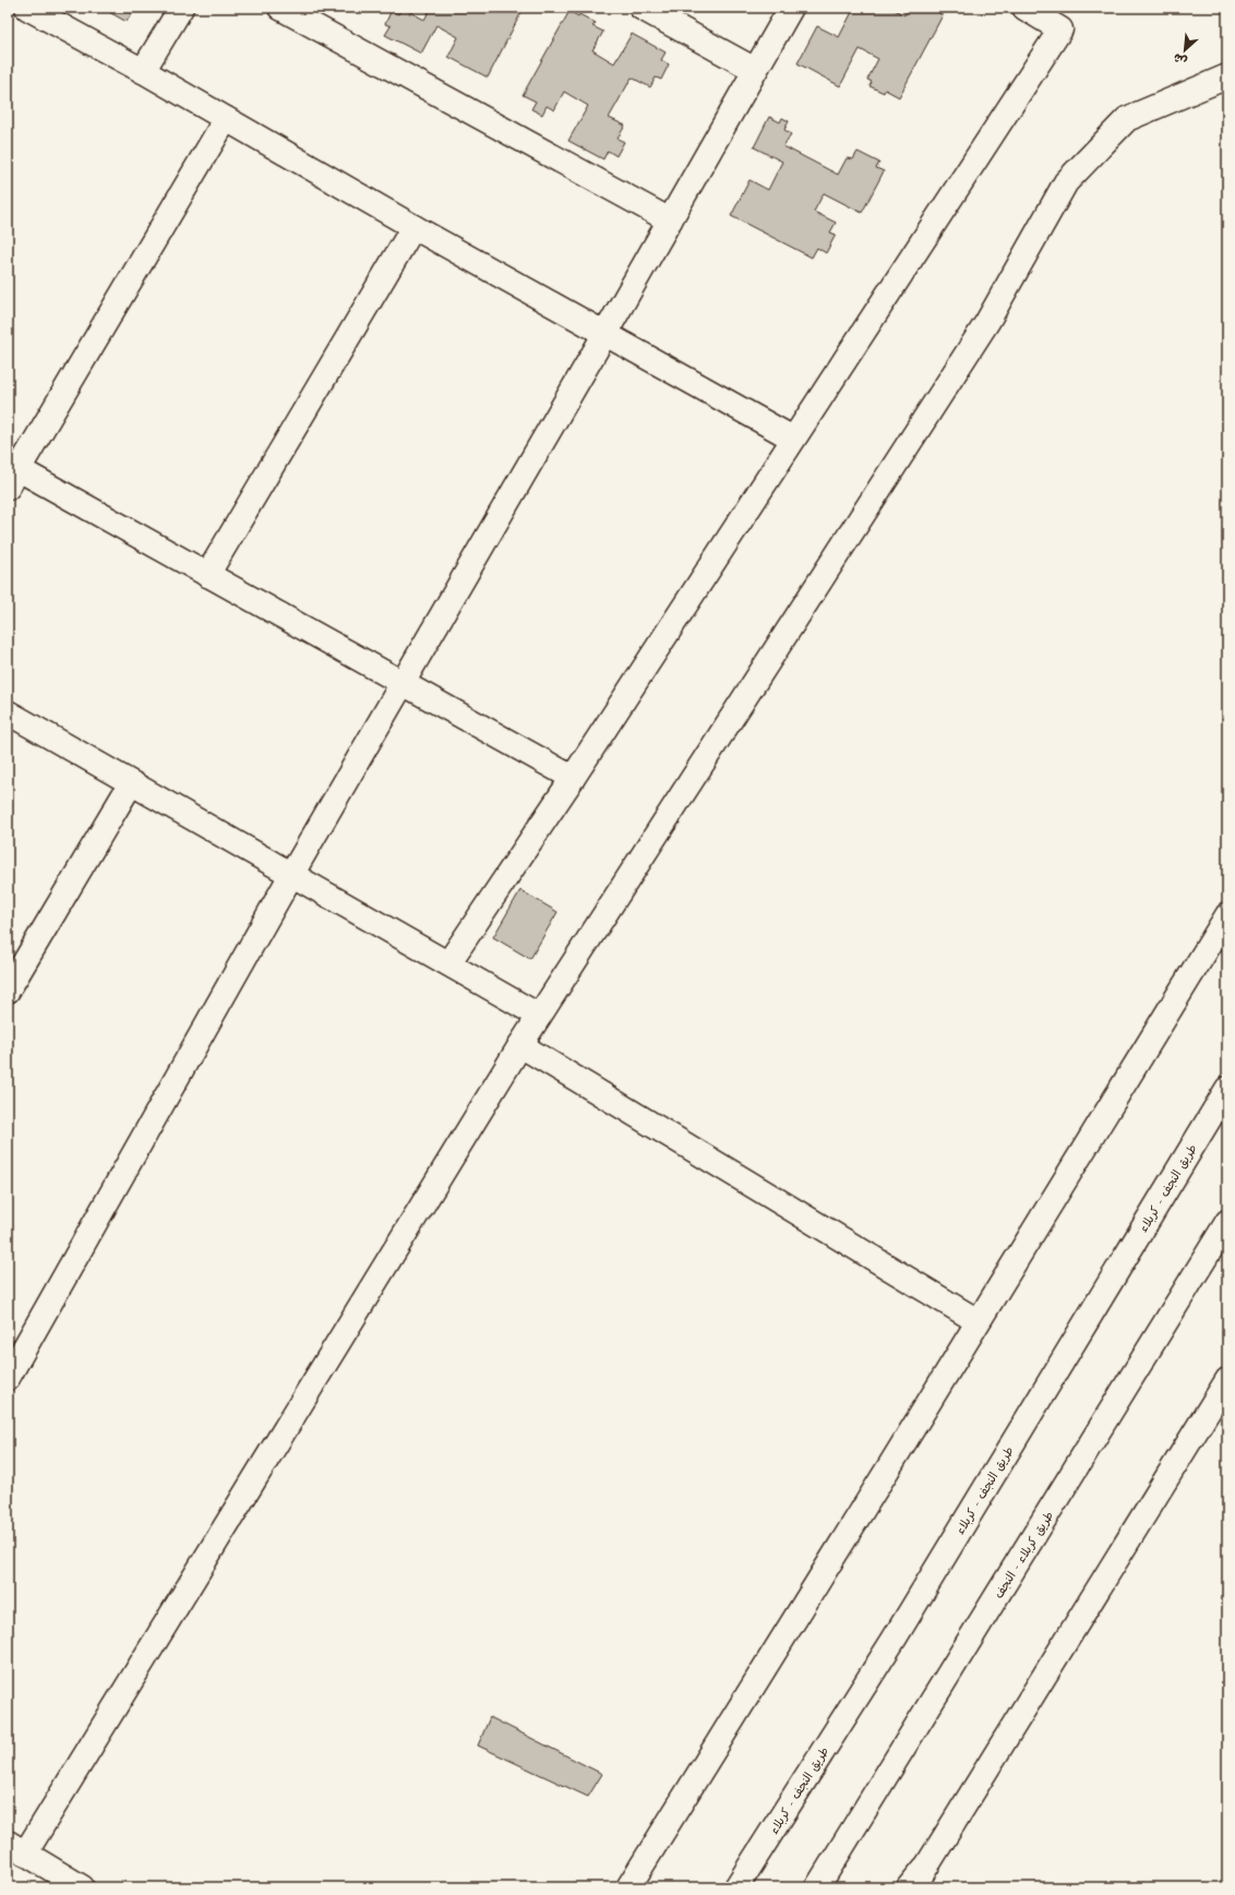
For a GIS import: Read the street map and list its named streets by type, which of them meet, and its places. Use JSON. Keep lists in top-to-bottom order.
{
  "streets": {
    "main road": ["طريق النجف - کربلاء", "طريق کربلاء - النجف"]
  },
  "north": "bottom left"
}
